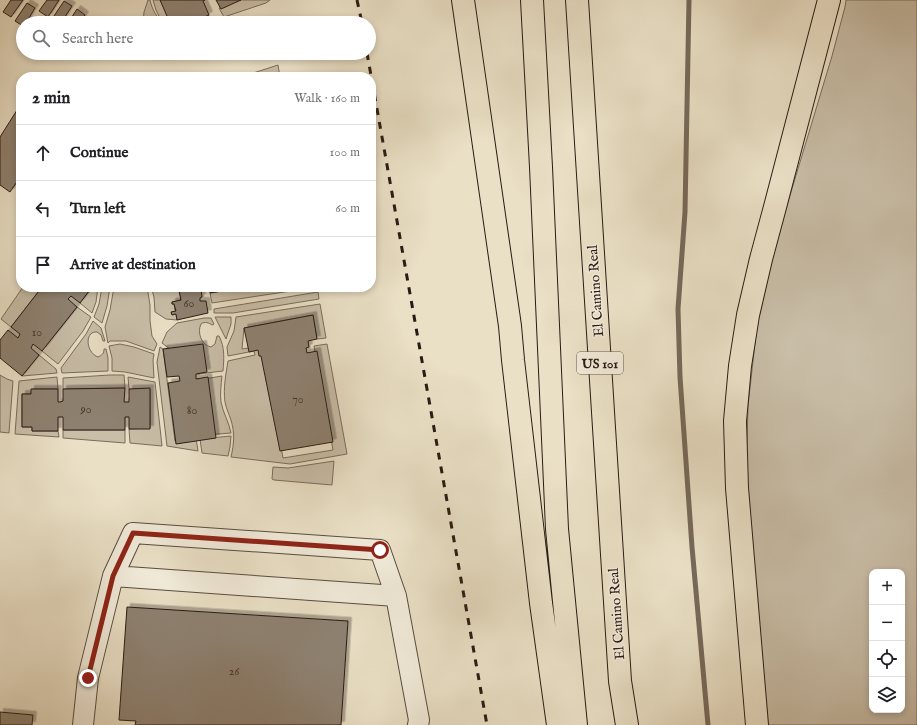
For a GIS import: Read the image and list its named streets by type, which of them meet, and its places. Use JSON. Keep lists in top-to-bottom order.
{
  "streets": {
    "highway": ["El Camino Real", "US 101"]
  },
  "house_numbers": [
    "60",
    "10",
    "70",
    "90",
    "80",
    "26"
  ],
  "page": {
    "search": "Search here",
    "heading": ["2 min", "Walk · 160 m"],
    "list": [
      ["Continue", "100 m"],
      ["Turn left", "60 m"],
      "Arrive at destination"
    ],
    "map_buttons": ["+", "−"]
  }
}
